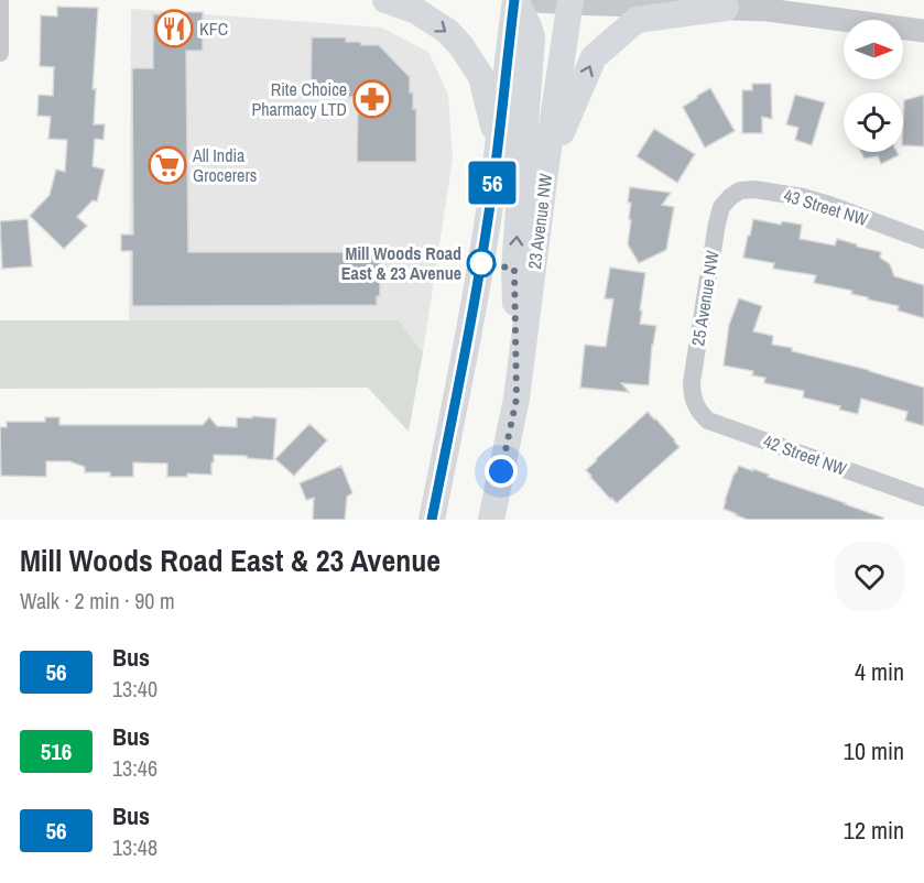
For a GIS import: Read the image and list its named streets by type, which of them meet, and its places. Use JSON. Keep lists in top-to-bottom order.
{
  "streets": {
    "main road": ["23 Avenue NW"],
    "street": ["43 Street NW", "25 Avenue NW", "42 Street NW"]
  },
  "crossings": [
    ["43 Street NW", "25 Avenue NW"],
    ["25 Avenue NW", "42 Street NW"]
  ],
  "places": {
    "restaurant": ["KFC"],
    "pharmacy": ["Rite Choice Pharmacy LTD"],
    "supermarket": ["All India Grocerers"],
    "other": ["Mill Woods Road East & 23 Avenue"]
  },
  "lines": ["bus line 56"],
  "north": "right",
  "page": {
    "on_map": "56",
    "heading": ["Mill Woods Road East & 23 Avenue", "Walk · 2 min · 90 m"],
    "list": [
      {
        "mark": "56",
        "name": "Bus",
        "note": "13:40",
        "value": "4 min"
      },
      {
        "mark": "516",
        "name": "Bus",
        "note": "13:46",
        "value": "10 min"
      },
      {
        "mark": "56",
        "name": "Bus",
        "note": "13:48",
        "value": "12 min"
      }
    ]
  }
}
